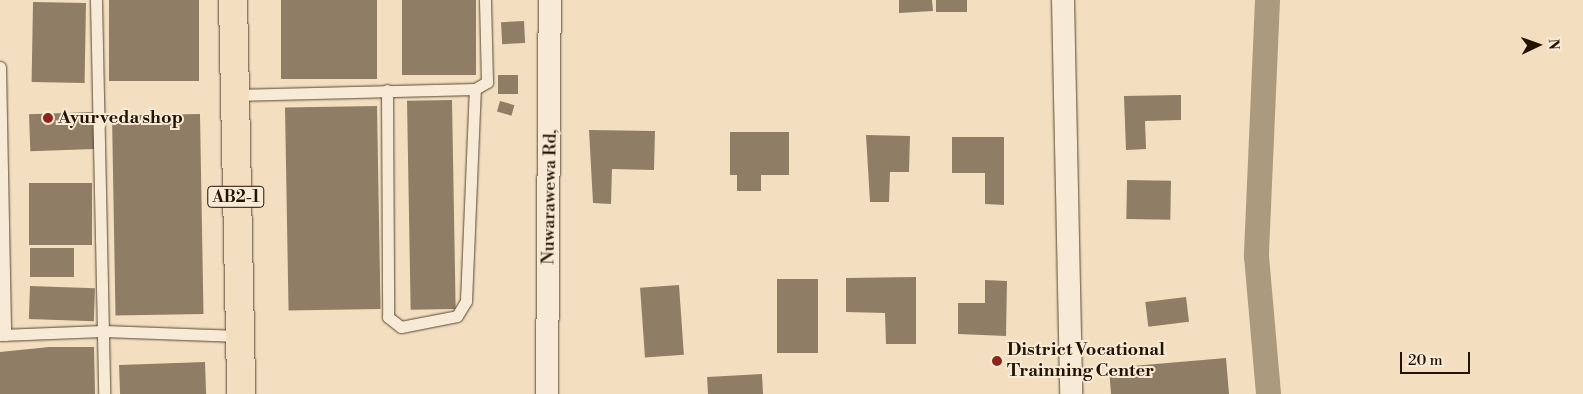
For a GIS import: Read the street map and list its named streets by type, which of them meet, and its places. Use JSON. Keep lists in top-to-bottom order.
{
  "streets": {
    "main road": ["AB2-1"],
    "street": ["Nuwarawewa Rd,"]
  },
  "places": ["Ayurveda shop", "District Vocational Trainning Center"],
  "scale_bar": "20 m",
  "north": "right"
}
